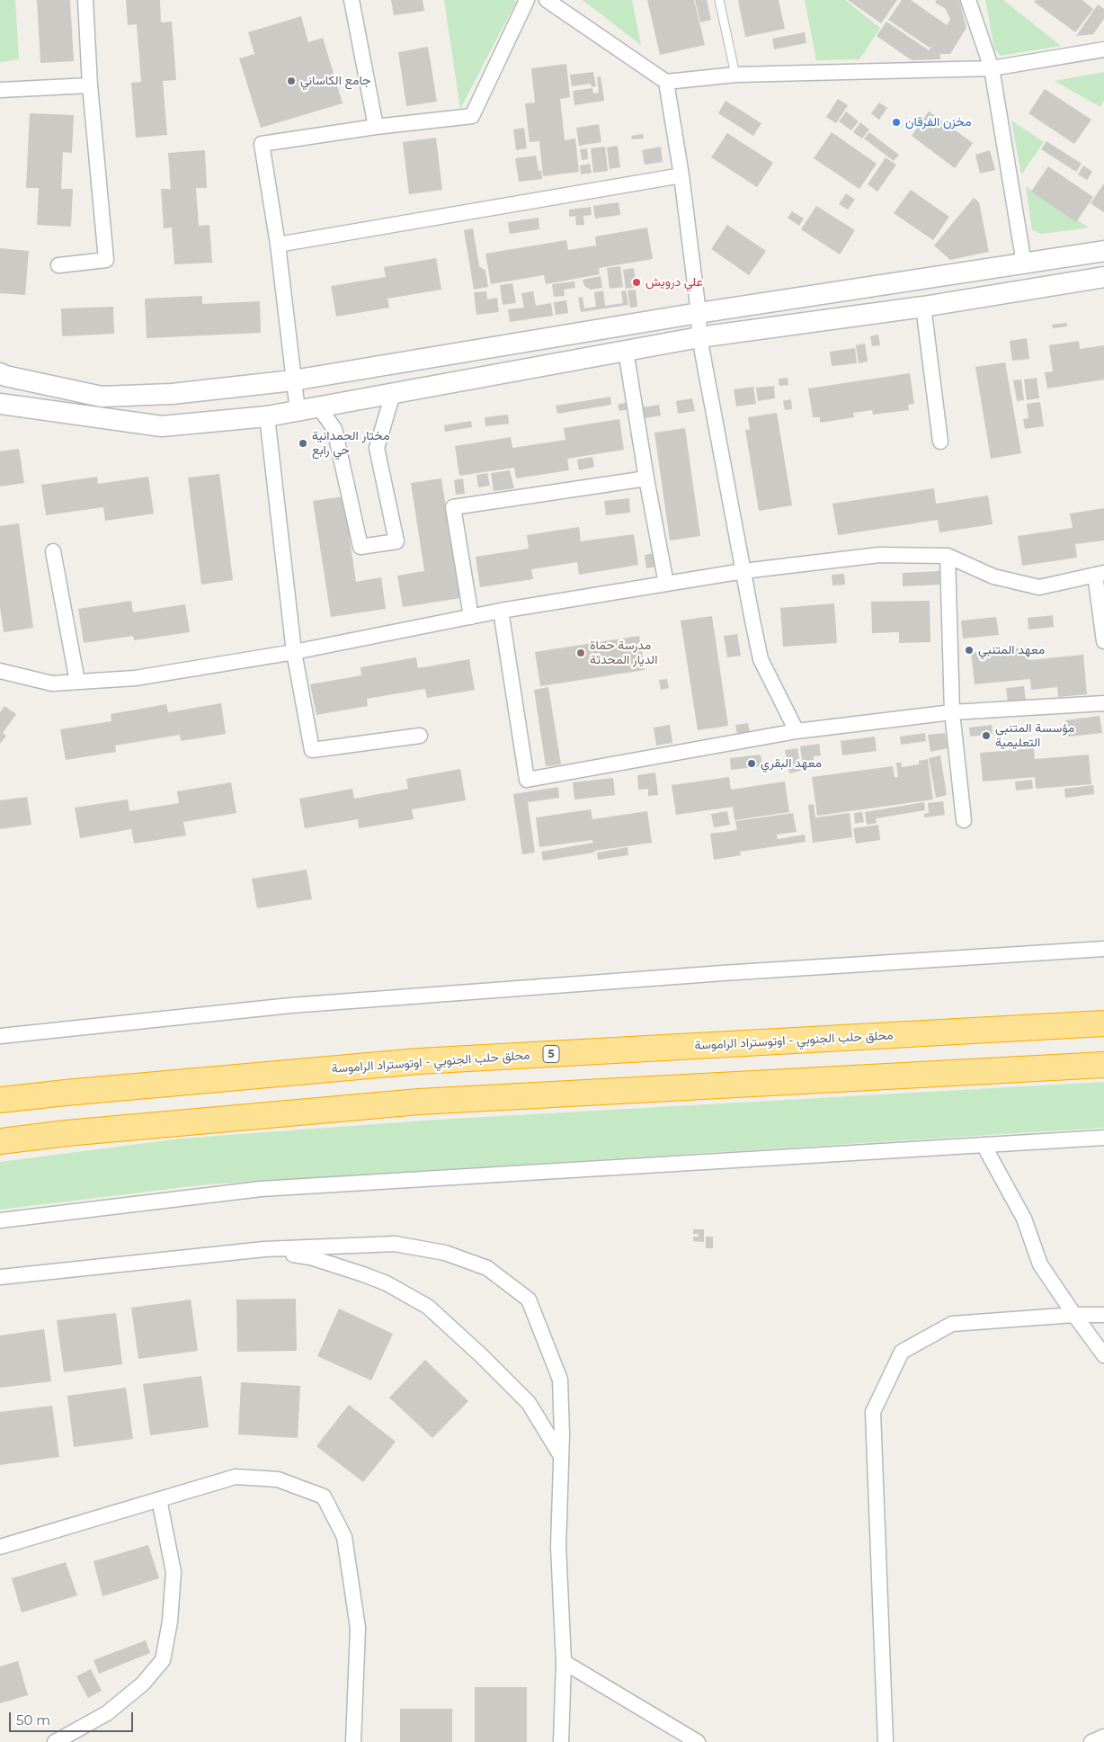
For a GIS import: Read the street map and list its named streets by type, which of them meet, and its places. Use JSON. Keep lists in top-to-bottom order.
{
  "streets": {
    "highway": ["محلق حلب الجنوبي - اوتوستراد الراموسة", "5"]
  },
  "places": [
    "جامع الكاساني",
    "مخزن الفرقان",
    "علي درويش",
    "مختار الحمدانية حي رابع",
    "معهد المتنبي",
    "مدرسة حماة الديار المحدثة",
    "مؤسسة المتنبي التعليمية",
    "معهد البقري"
  ],
  "scale_bar": "50 m"
}
